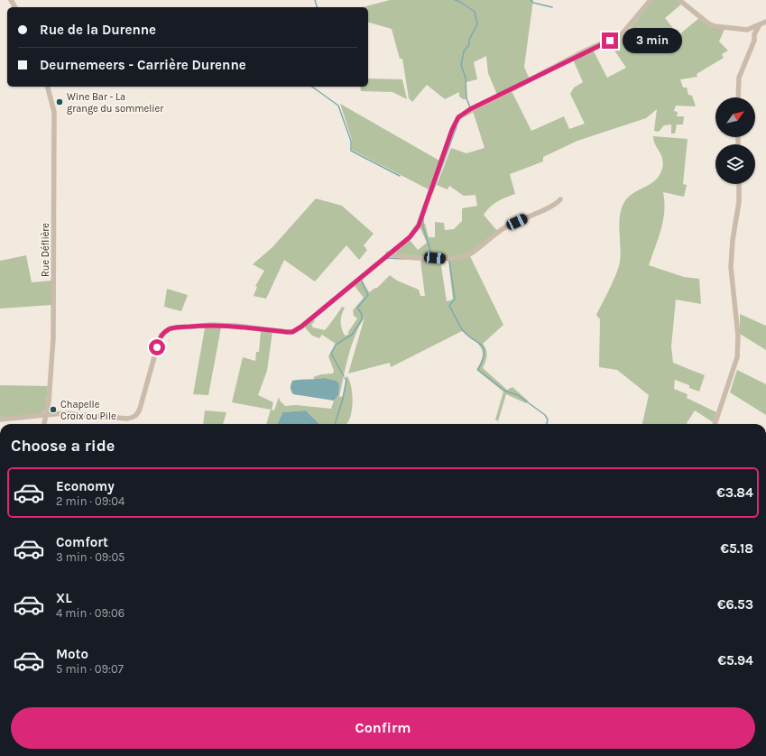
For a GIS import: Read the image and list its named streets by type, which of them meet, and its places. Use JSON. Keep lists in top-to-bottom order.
{
  "streets": {
    "street": ["Rue Déflière"]
  },
  "places": ["Wine Bar - La grange du sommelier", "Chapelle Croix ou Pile"],
  "north": "top right",
  "page": {
    "banner": ["Rue de la Durenne", "Deurnemeers - Carrière Durenne"],
    "bubble": "3 min",
    "heading": "Choose a ride",
    "list": [
      {
        "name": "Economy",
        "note": "2 min · 09:04",
        "value": "€3.84"
      },
      {
        "name": "Comfort",
        "note": "3 min · 09:05",
        "value": "€5.18"
      },
      {
        "name": "XL",
        "note": "4 min · 09:06",
        "value": "€6.53"
      },
      {
        "name": "Moto",
        "note": "5 min · 09:07",
        "value": "€5.94"
      }
    ],
    "buttons": "Confirm"
  }
}
